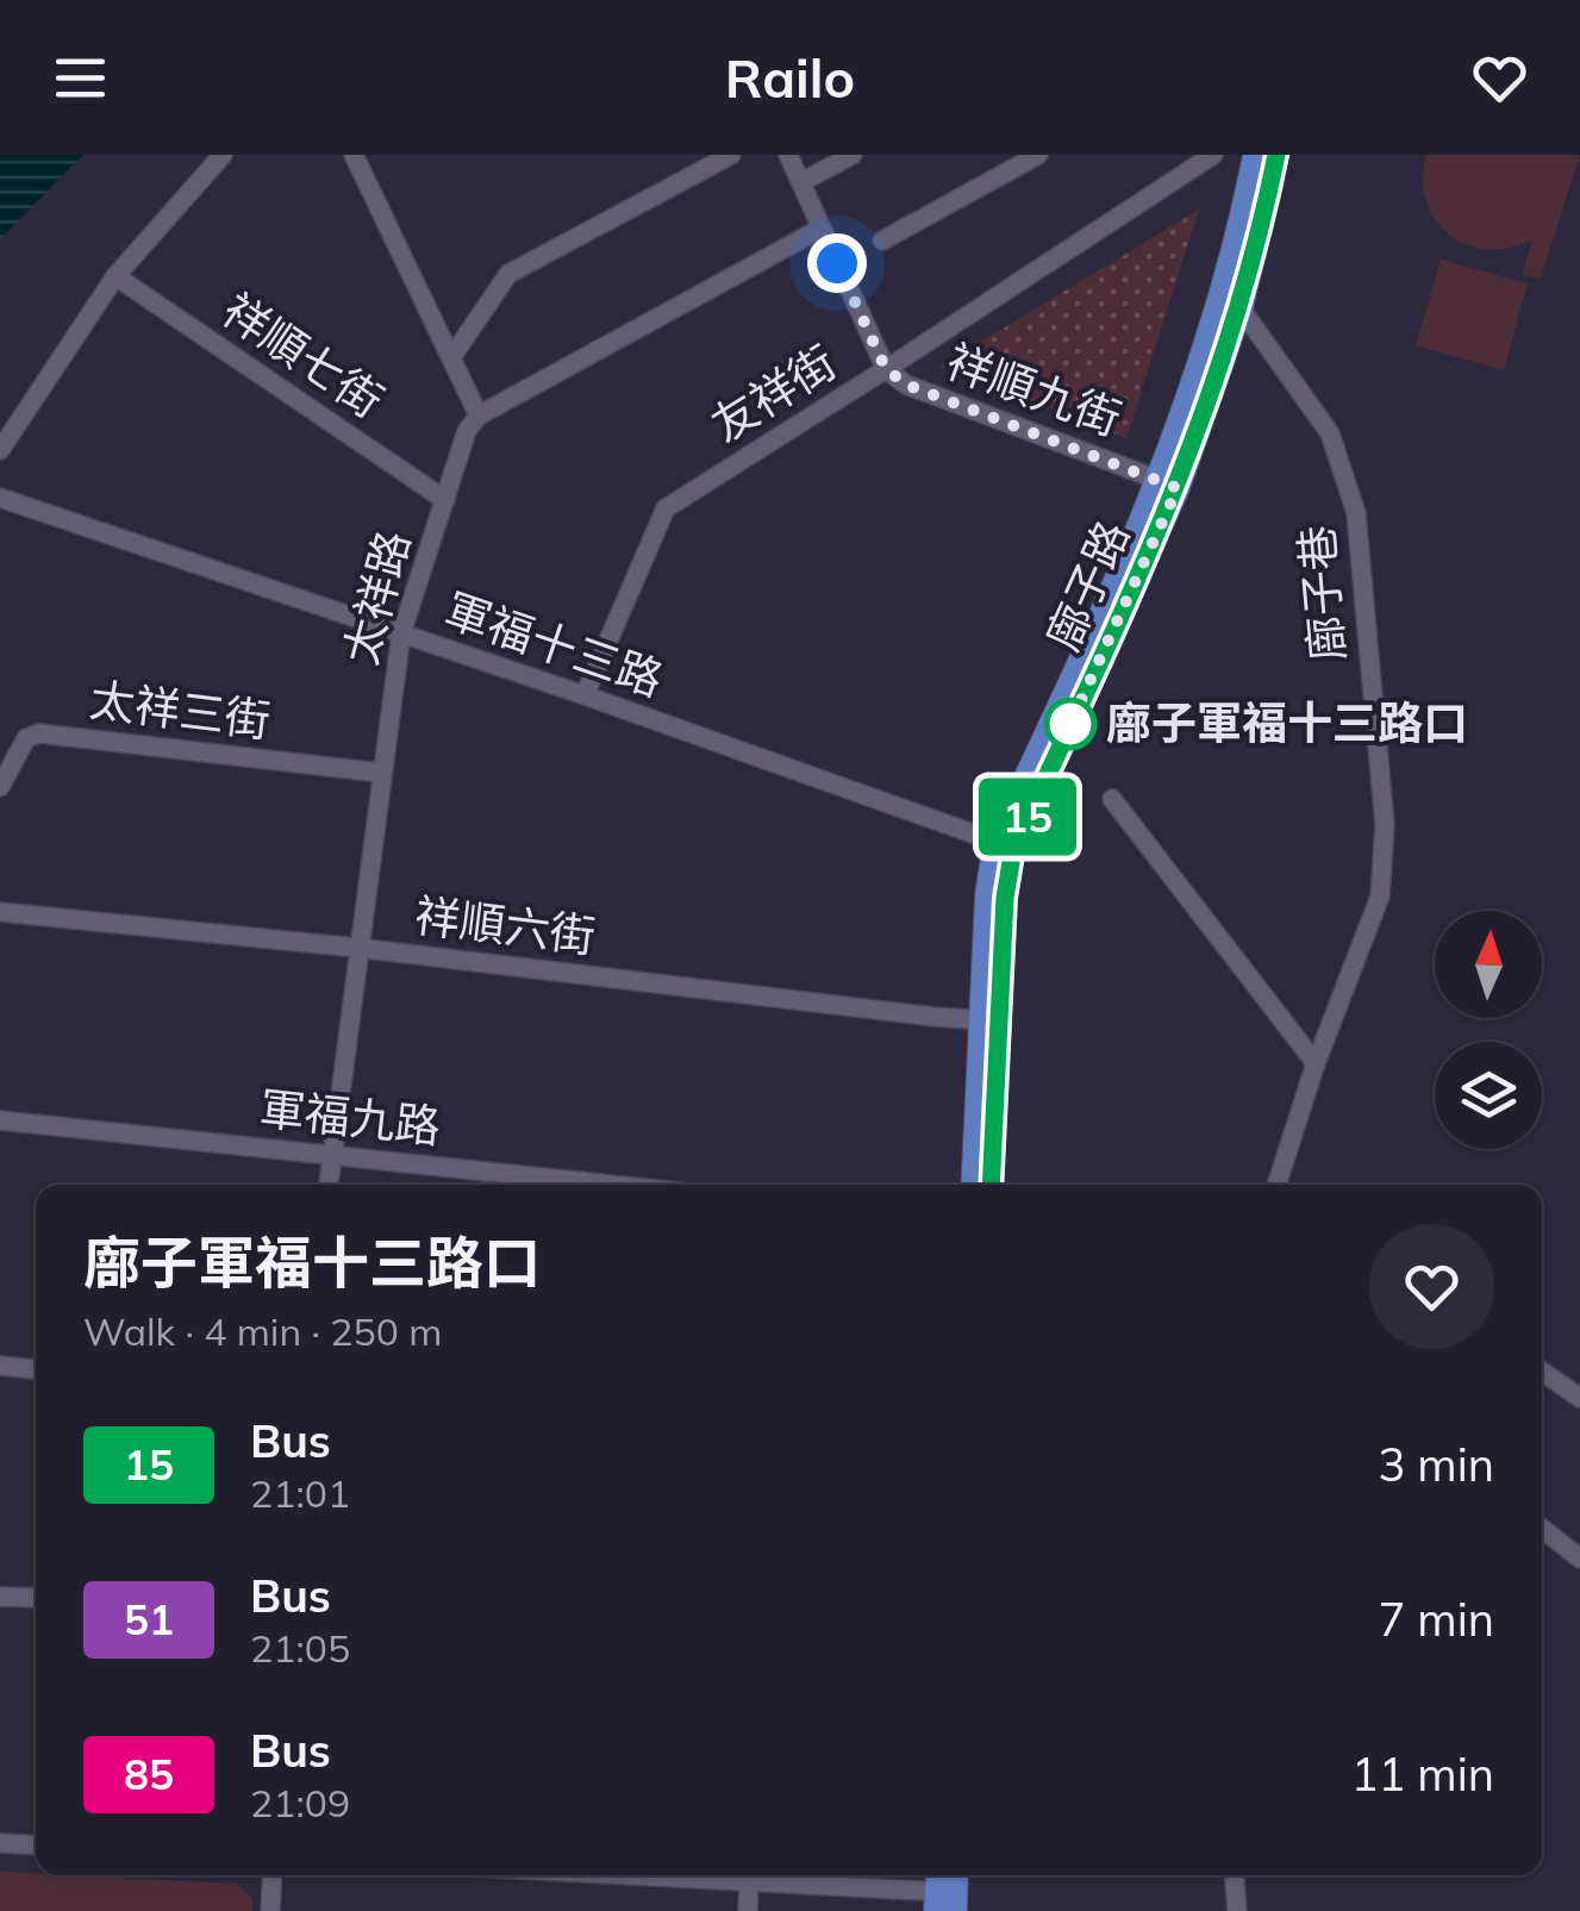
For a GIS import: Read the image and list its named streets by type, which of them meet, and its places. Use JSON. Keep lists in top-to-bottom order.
{
  "streets": {
    "main road": ["廍子路"],
    "street": [
      "祥順七街",
      "祥順九街",
      "友祥街",
      "廍子巷",
      "太祥路",
      "軍福十三路",
      "太祥三街",
      "祥順六街",
      "軍福九路"
    ]
  },
  "crossings": [
    ["祥順七街", "太祥路"],
    ["祥順九街", "友祥街"],
    ["祥順九街", "廍子路"],
    ["友祥街", "軍福十三路"],
    ["廍子路", "廍子巷"],
    ["廍子路", "軍福十三路"],
    ["廍子路", "祥順六街"],
    ["太祥路", "軍福十三路"],
    ["太祥路", "太祥三街"],
    ["太祥路", "祥順六街"],
    ["太祥路", "軍福九路"]
  ],
  "places": ["廍子軍福十三路口"],
  "lines": ["bus line 15"],
  "north": "top",
  "page": {
    "header": "Railo",
    "on_map": "15",
    "heading": ["廍子軍福十三路口", "Walk · 4 min · 250 m"],
    "list": [
      {
        "mark": "15",
        "name": "Bus",
        "note": "21:01",
        "value": "3 min"
      },
      {
        "mark": "51",
        "name": "Bus",
        "note": "21:05",
        "value": "7 min"
      },
      {
        "mark": "85",
        "name": "Bus",
        "note": "21:09",
        "value": "11 min"
      }
    ]
  }
}
